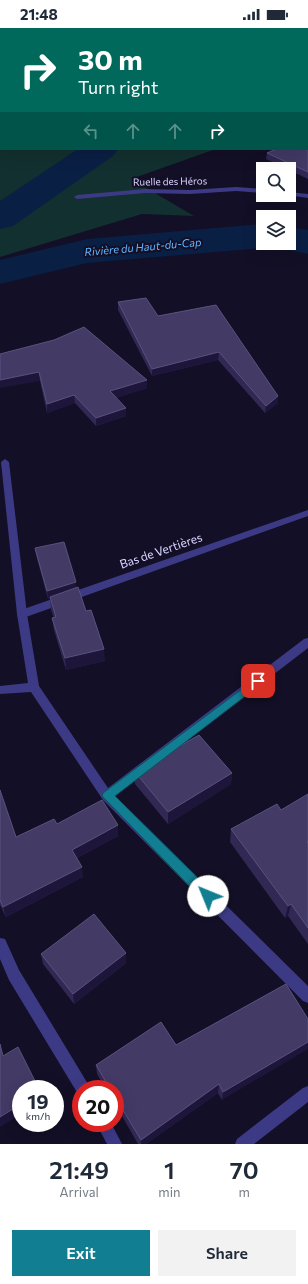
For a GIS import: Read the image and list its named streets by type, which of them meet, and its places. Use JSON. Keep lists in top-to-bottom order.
{
  "streets": {
    "street": ["Ruelle des Héros", "Bas de Vertières"]
  },
  "water": ["Rivière du Haut-du-Cap"],
  "page": {
    "status": "21:48",
    "turn": ["30 m", "Turn right"],
    "speed": "19 km/h",
    "limit": "20",
    "eta": [
      "21:49",
      "Arrival",
      "1",
      "min",
      "70",
      "m"
    ],
    "buttons": ["Exit", "Share"]
  }
}
